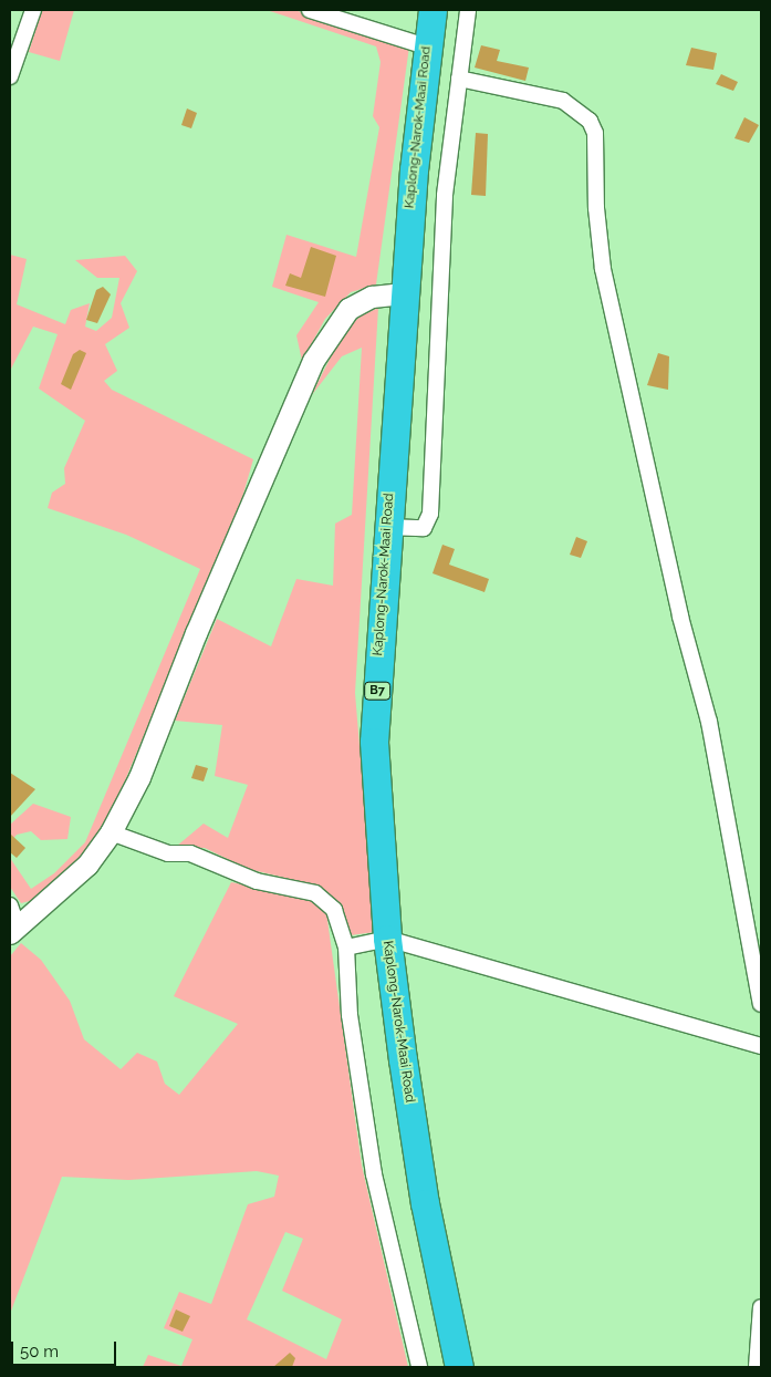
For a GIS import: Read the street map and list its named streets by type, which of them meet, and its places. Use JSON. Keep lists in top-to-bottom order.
{
  "streets": {
    "highway": ["Kaplong-Narok-Maai Road", "B7"]
  },
  "scale_bar": "50 m"
}
